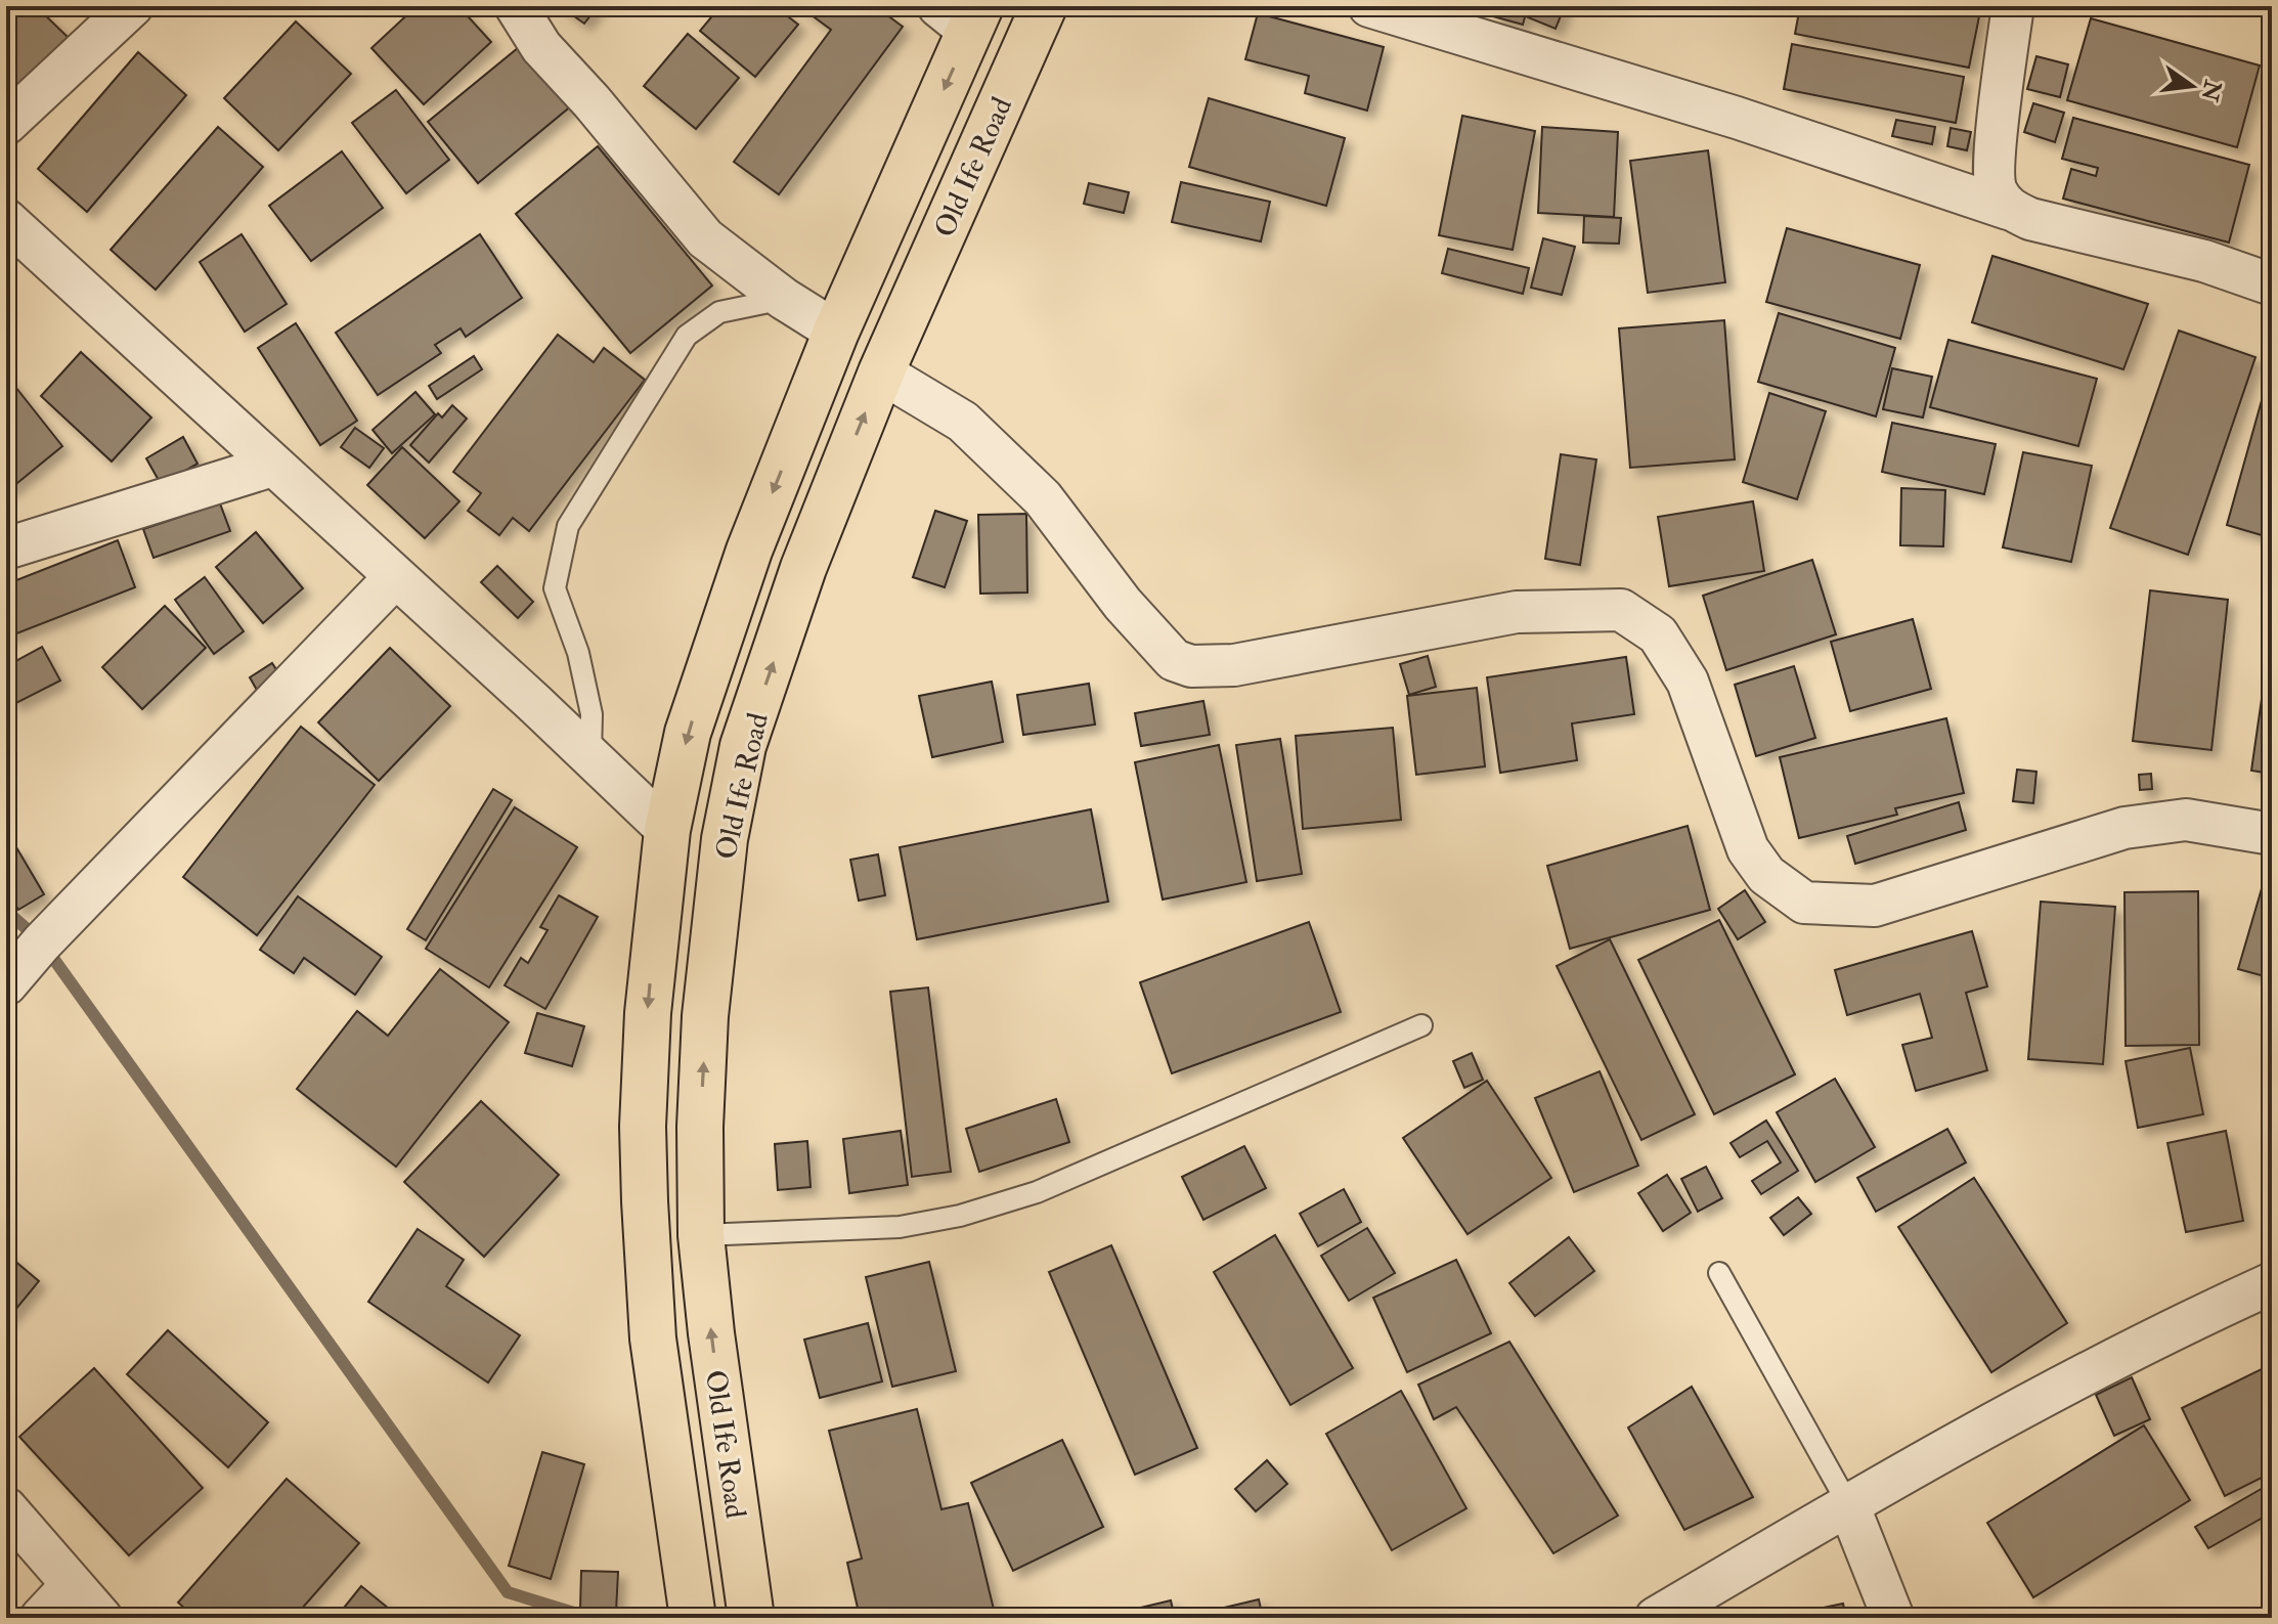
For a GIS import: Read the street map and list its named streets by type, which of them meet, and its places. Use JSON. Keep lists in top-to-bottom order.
{
  "streets": {
    "main road": ["Old Ife Road"]
  },
  "north": "right"
}
